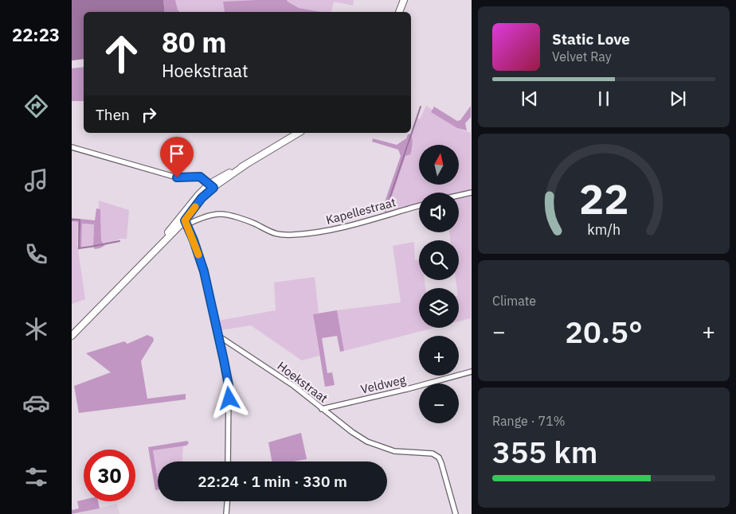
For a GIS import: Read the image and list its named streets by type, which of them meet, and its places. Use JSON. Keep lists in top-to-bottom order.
{
  "streets": {
    "street": ["Kapellestraat", "Hoekstraat", "Veldweg"]
  },
  "crossings": [
    ["Hoekstraat", "Veldweg"]
  ],
  "north": "top",
  "page": {
    "tabs": "22:23",
    "turn": ["80 m", "Hoekstraat"],
    "song": ["Static Love", "Velvet Ray"],
    "then": "Then",
    "map_buttons": ["+", "−"],
    "tile": [
      "Climate",
      ["Range · 71%", "355 km"]
    ],
    "heat": ["−", "20.5°", "+"],
    "limit": "30",
    "trip": "22:24 · 1 min · 330 m",
    "gauge": ["22", "km/h"]
  }
}
